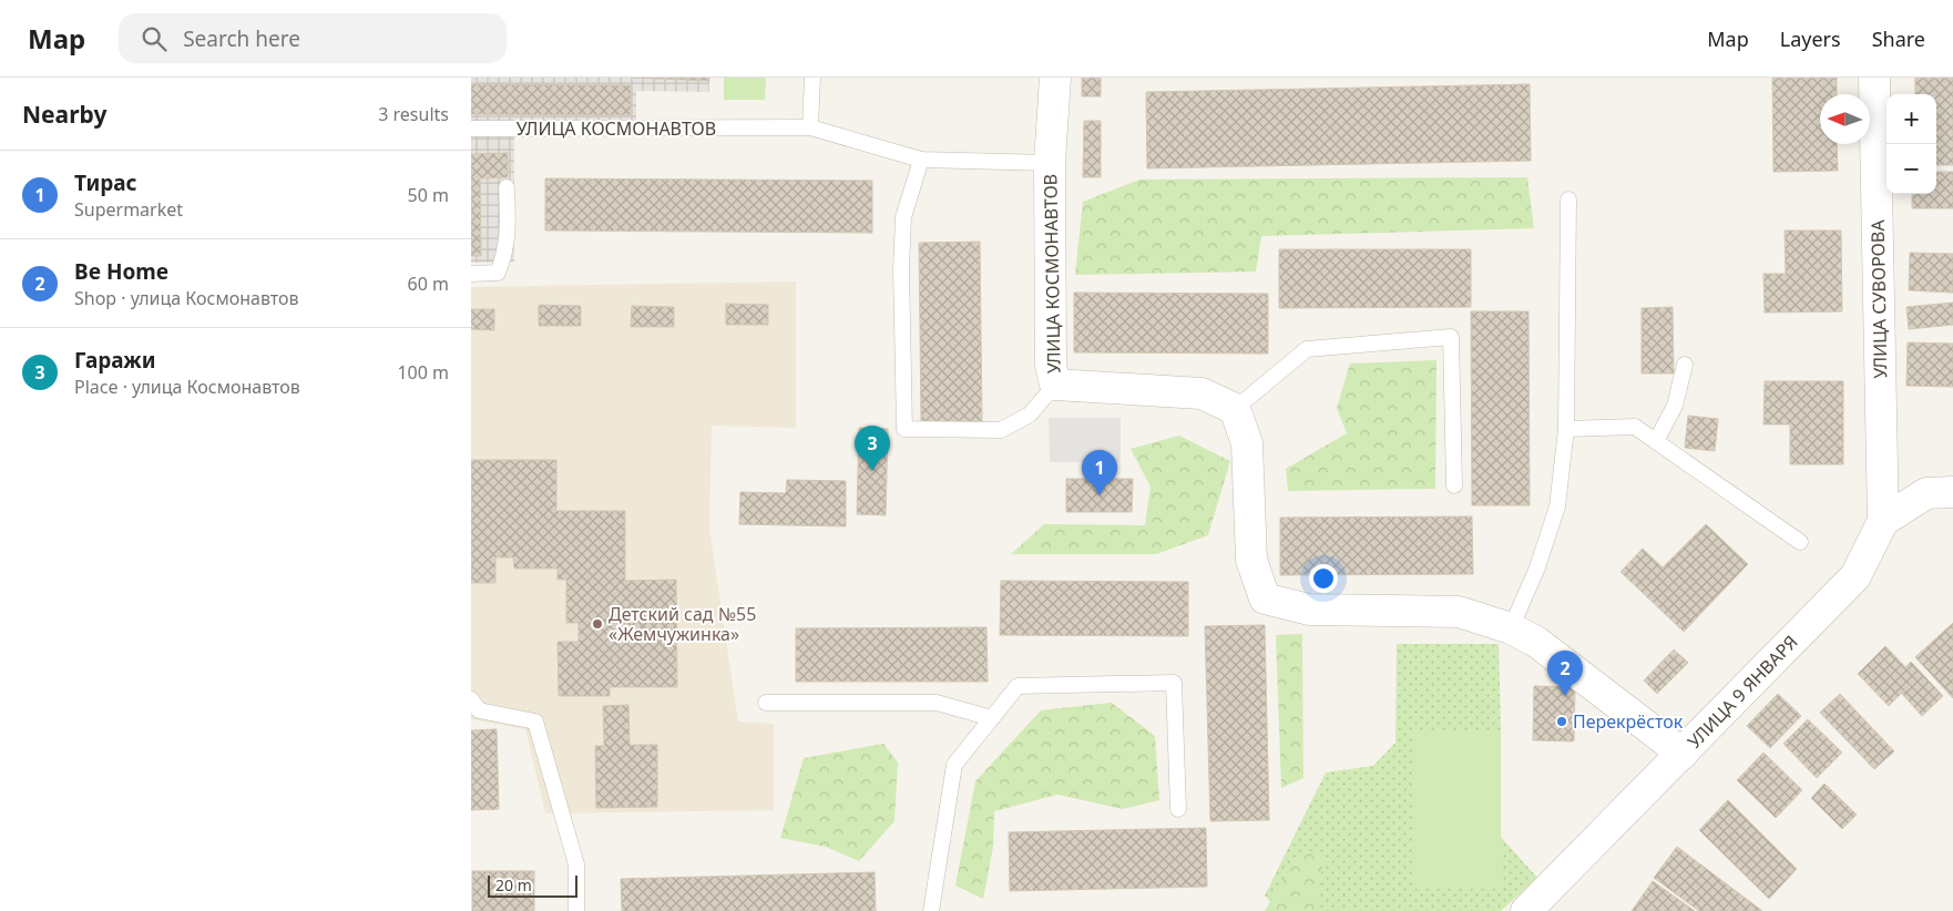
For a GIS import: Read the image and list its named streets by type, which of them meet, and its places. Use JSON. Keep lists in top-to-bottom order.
{
  "streets": {
    "street": ["УЛИЦА КОСМОНАВТОВ", "УЛИЦА СУВОРОВА", "УЛИЦА 9 ЯНВАРЯ"]
  },
  "crossings": [
    ["УЛИЦА СУВОРОВА", "УЛИЦА 9 ЯНВАРЯ"]
  ],
  "places": ["Детский сад №55 «Жемчужинка»", "Перекрёсток"],
  "scale_bar": "20 m",
  "north": "left",
  "page": {
    "header": "Map",
    "search": "Search here",
    "nav": ["Map", "Layers", "Share"],
    "heading": ["Nearby", "3 results"],
    "map_buttons": ["+", "−"],
    "list": [
      {
        "mark": "1",
        "name": "Тирас",
        "note": "Supermarket",
        "value": "50 m"
      },
      {
        "mark": "2",
        "name": "Be Home",
        "note": "Shop · улица Космонавтов",
        "value": "60 m"
      },
      {
        "mark": "3",
        "name": "Гаражи",
        "note": "Place · улица Космонавтов",
        "value": "100 m"
      }
    ],
    "pins": ["3", "1", "2"],
    "scale": "20 m"
  }
}
